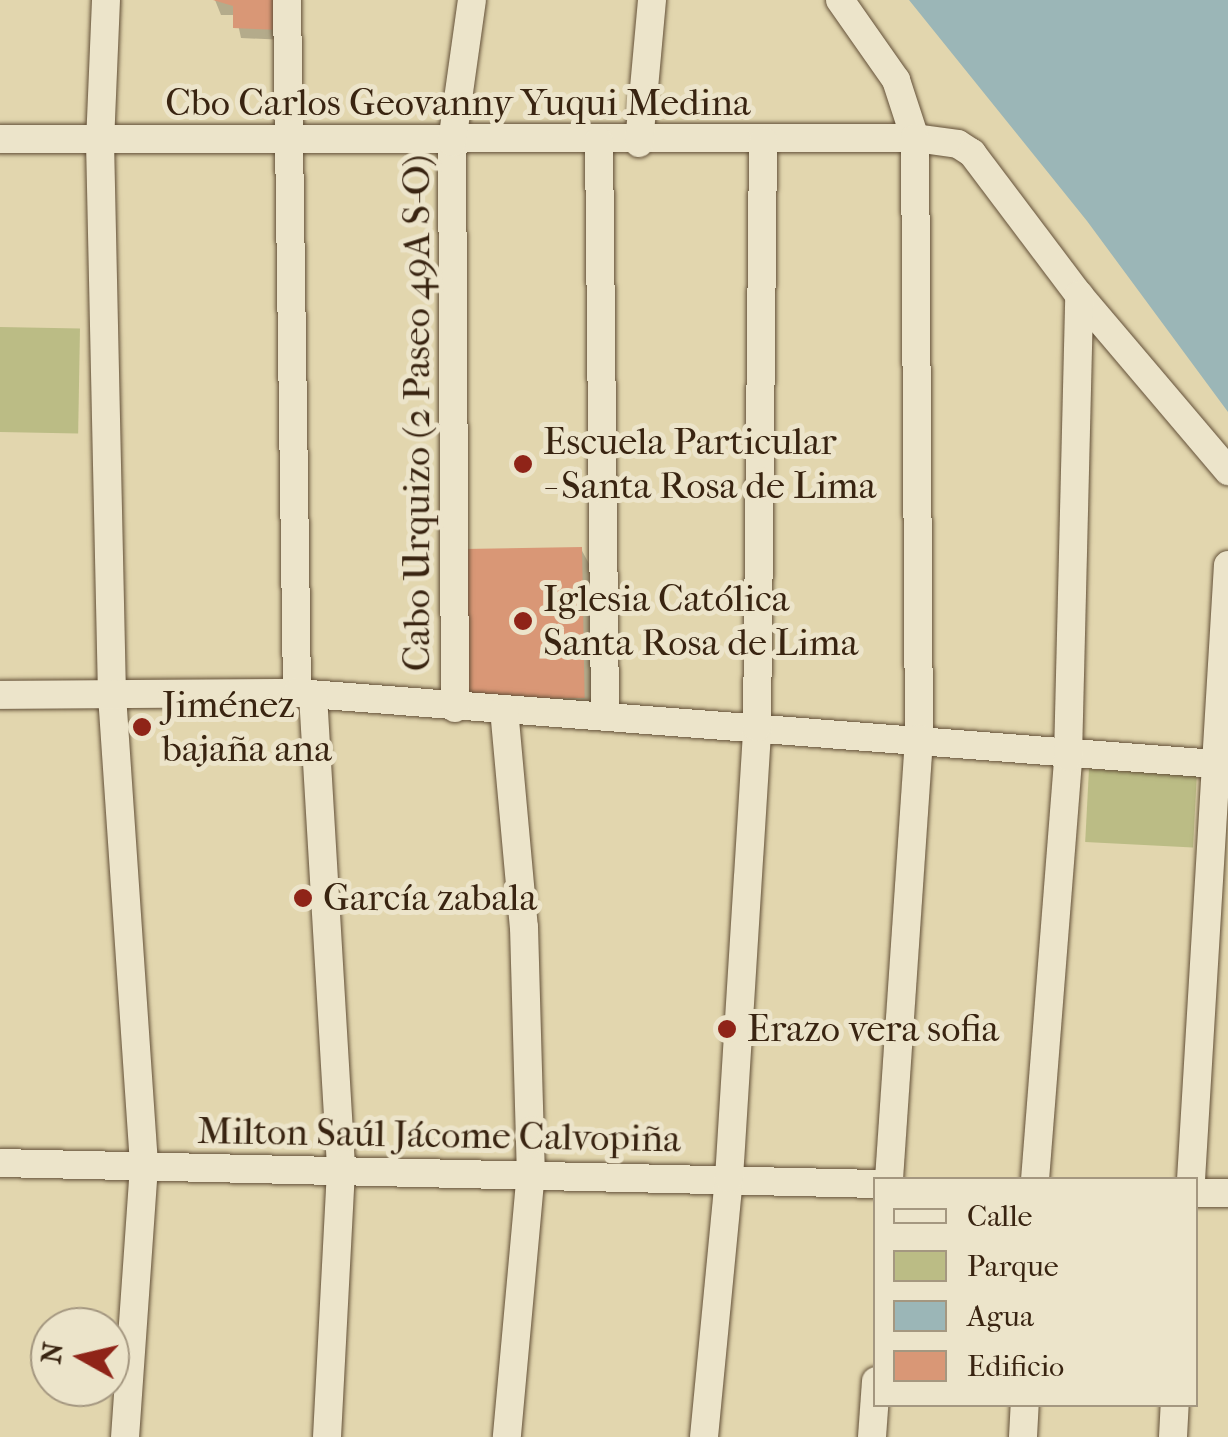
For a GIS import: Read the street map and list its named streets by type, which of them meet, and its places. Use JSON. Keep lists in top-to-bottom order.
{
  "streets": {
    "street": ["Cbo Carlos Geovanny Yuqui Medina", "Cabo Urquizo (2 Paseo 49A S-O)", "Milton Saúl Jácome Calvopiña"]
  },
  "crossings": [
    ["Cbo Carlos Geovanny Yuqui Medina", "Cabo Urquizo (2 Paseo 49A S-O)"]
  ],
  "places": [
    "Escuela Particular - Santa Rosa de Lima",
    "Iglesia Católica Santa Rosa de Lima",
    "Jiménez bajaña ana",
    "García zabala",
    "Erazo vera sofia"
  ],
  "legend": [
    "Calle",
    "Parque",
    "Agua",
    "Edificio"
  ],
  "north": "left"
}
